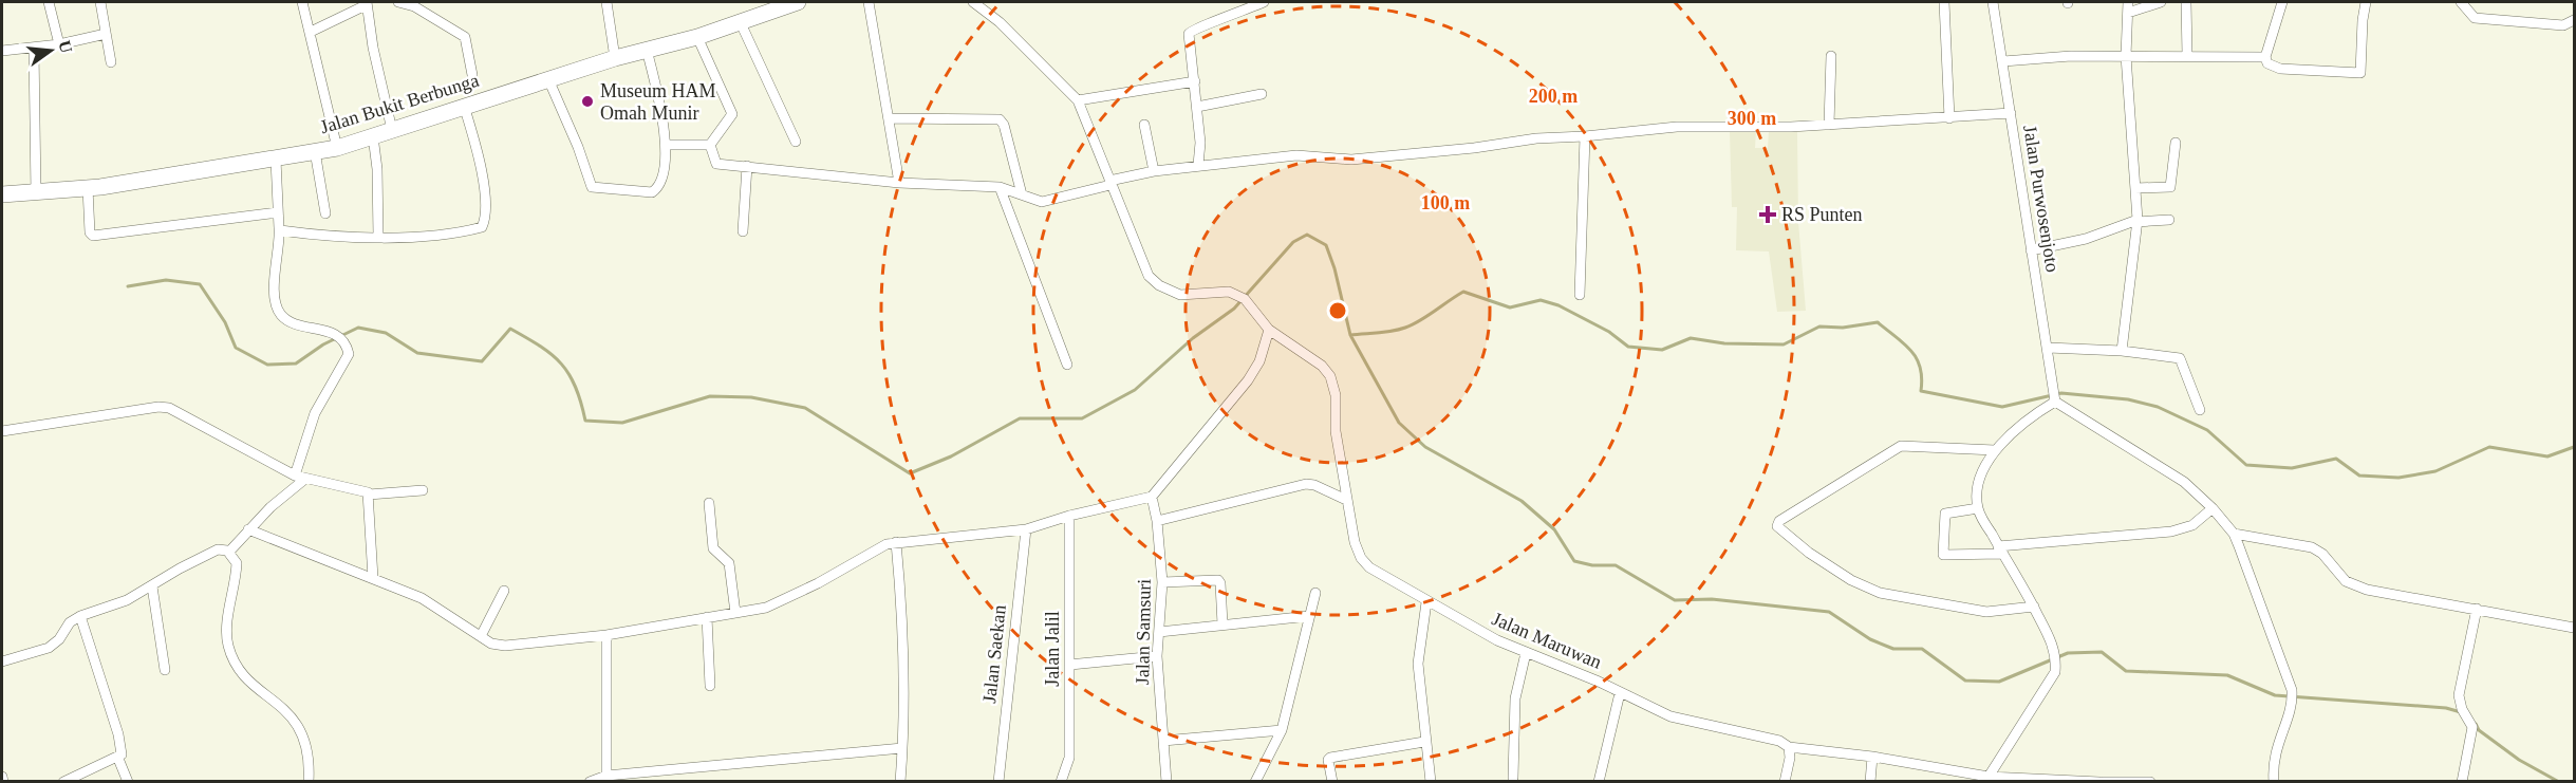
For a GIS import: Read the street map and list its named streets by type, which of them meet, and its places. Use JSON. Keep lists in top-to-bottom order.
{
  "streets": {
    "main road": ["Jalan Bukit Berbunga"],
    "street": [
      "Jalan Purwosenjoto",
      "Jalan Samsuri",
      "Jalan Maruwan",
      "Jalan Jalil",
      "Jalan Saekan"
    ]
  },
  "places": {
    "other": ["Museum HAM Omah Munir"],
    "health": ["RS Punten"]
  },
  "north": "right",
  "rings": ["200 m", "300 m", "100 m"]
}
